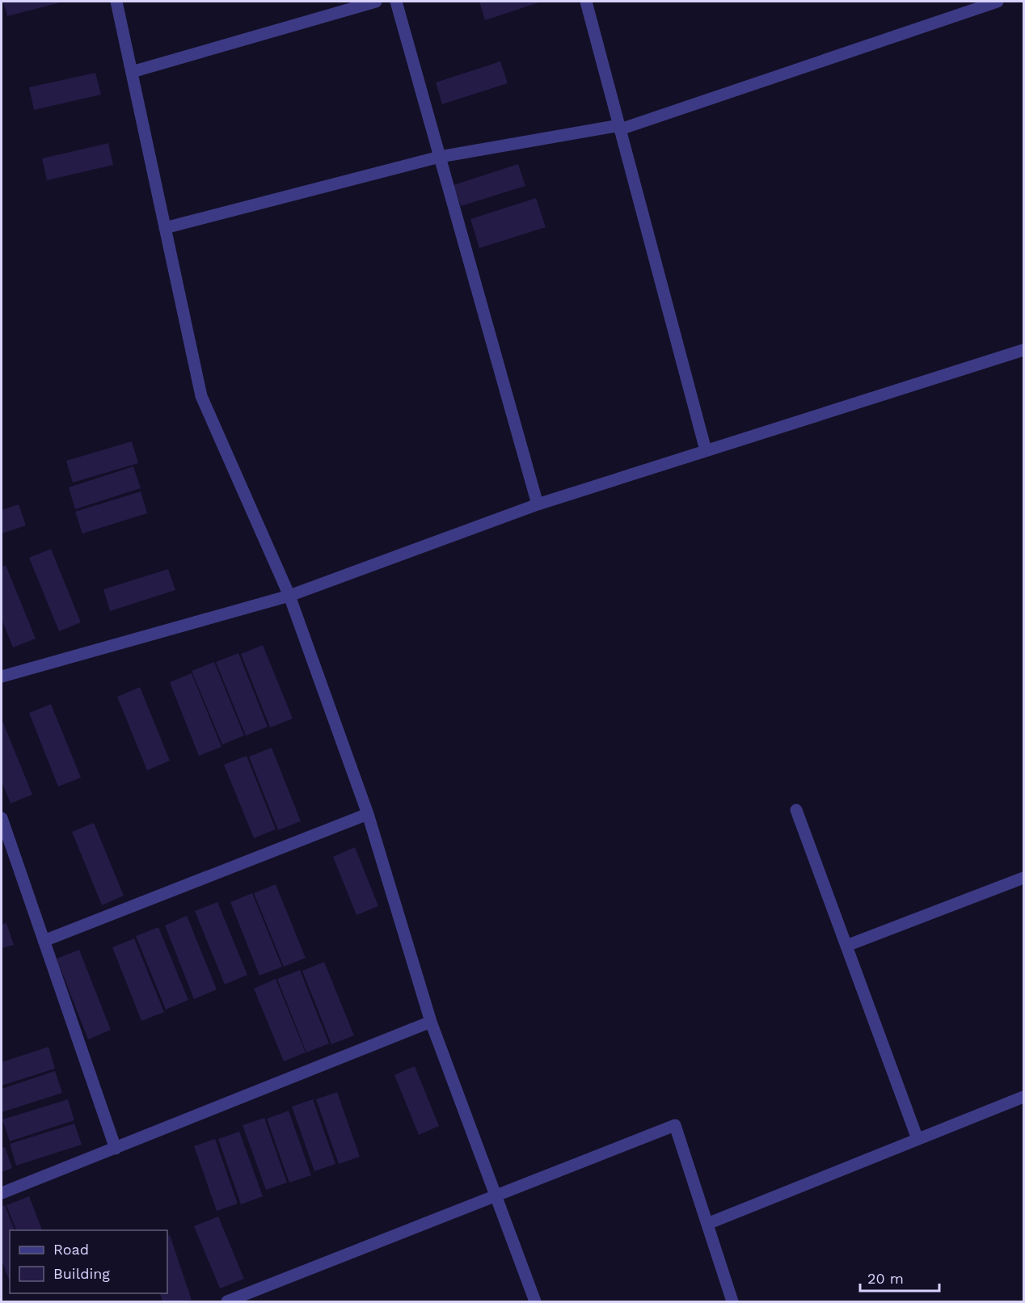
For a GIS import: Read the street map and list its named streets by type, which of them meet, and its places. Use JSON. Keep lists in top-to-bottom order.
{
  "legend": ["Road", "Building"],
  "scale_bar": "20 m"
}
